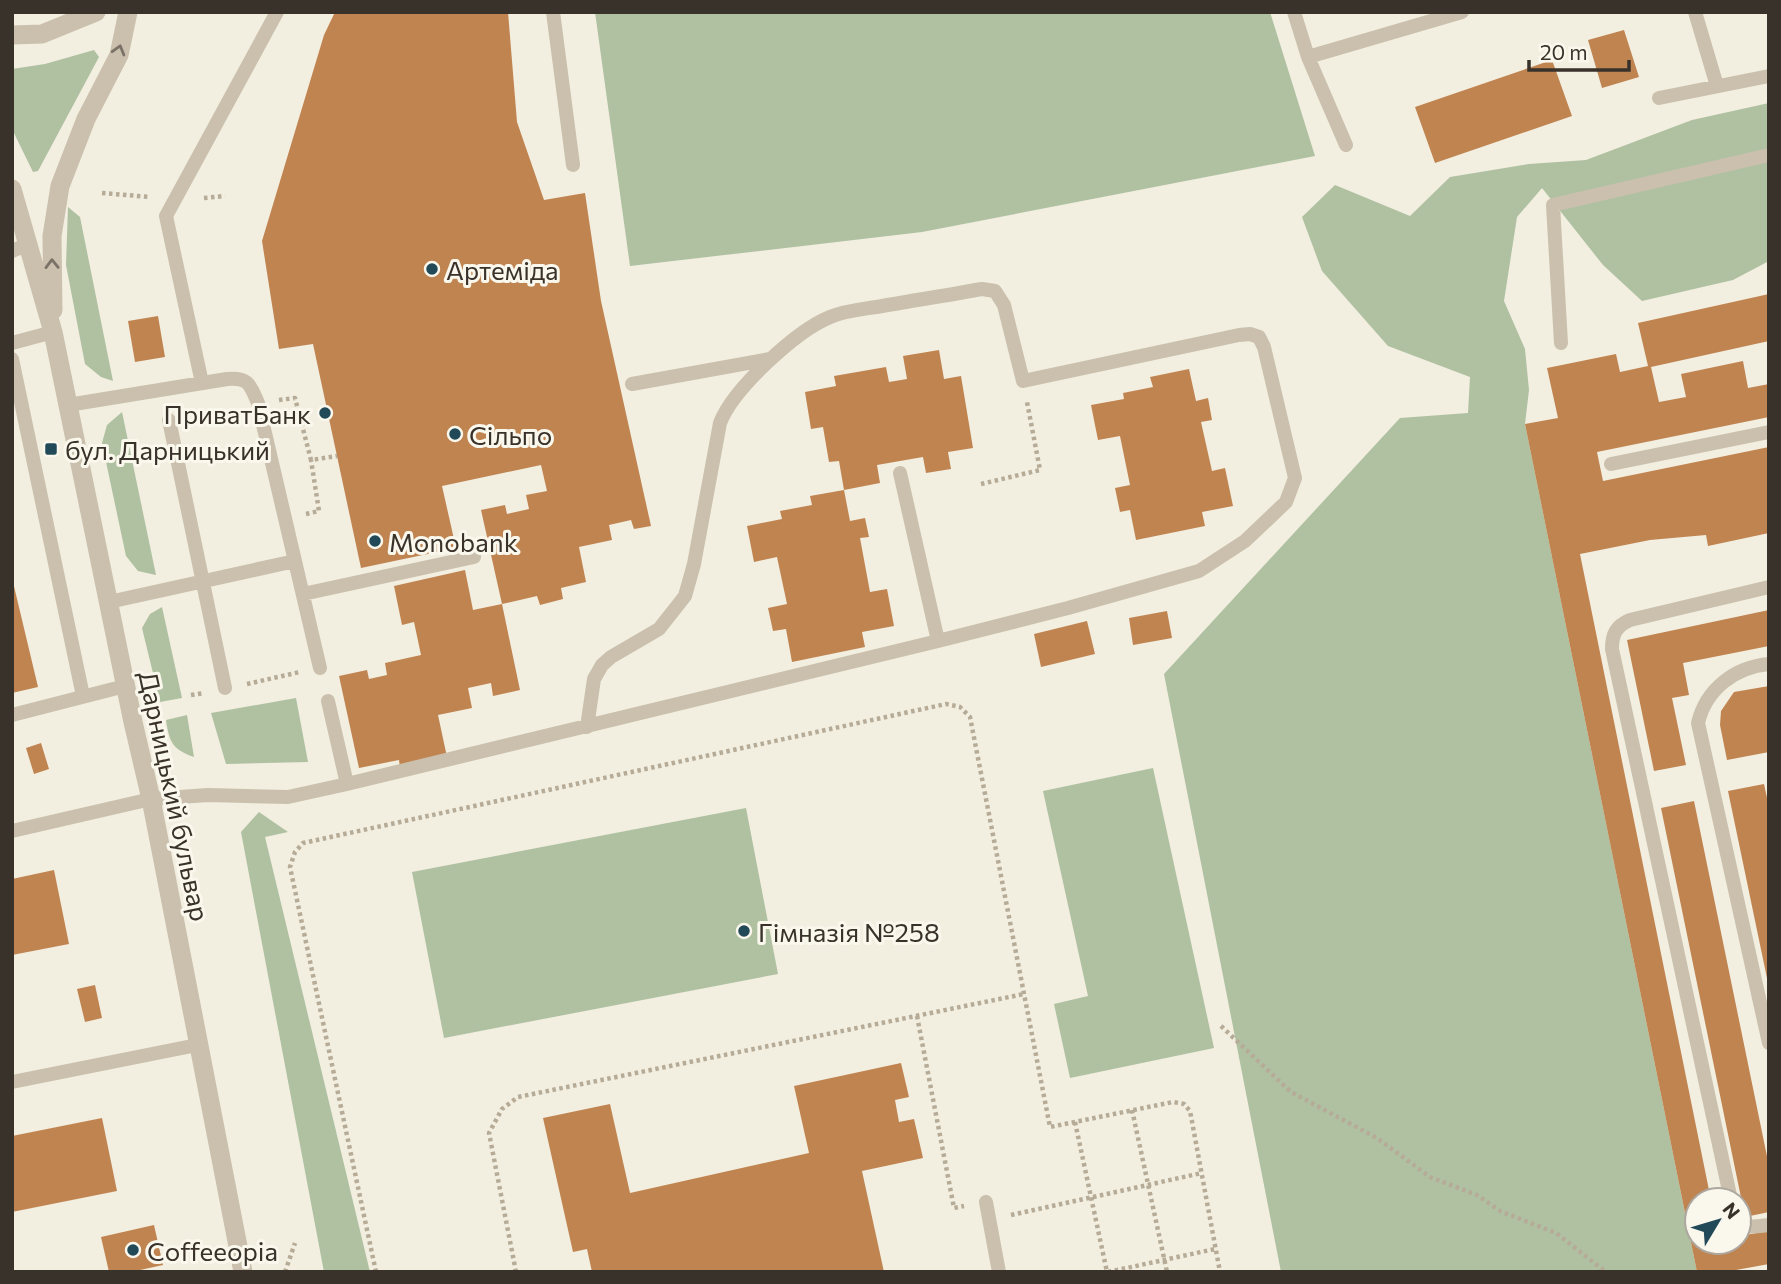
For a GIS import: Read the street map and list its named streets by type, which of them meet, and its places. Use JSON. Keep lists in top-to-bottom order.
{
  "streets": {
    "street": ["Дарницький бульвар"]
  },
  "places": {
    "other": [
      "Артеміда",
      "ПриватБанк",
      "Сільпо",
      "Monobank",
      "Гімназія №258",
      "Coffeeopia"
    ],
    "transit": ["бул. Дарницький"]
  },
  "scale_bar": "20 m",
  "north": "top right"
}
